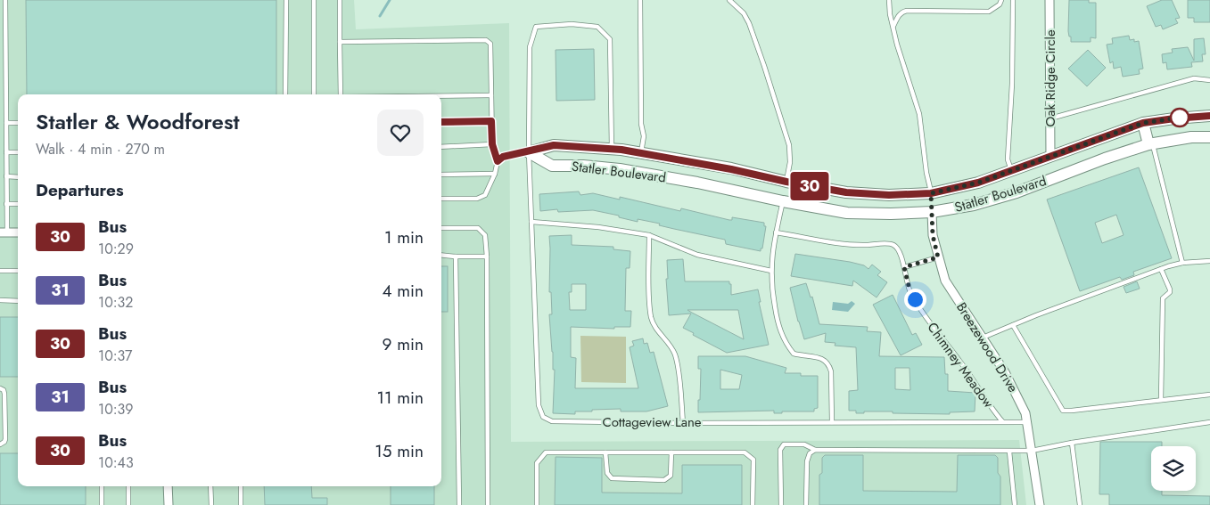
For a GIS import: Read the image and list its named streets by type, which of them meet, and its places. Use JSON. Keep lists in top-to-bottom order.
{
  "streets": {
    "street": ["Oak Ridge Circle", "Statler Boulevard", "Breezewood Drive"],
    "lane": ["Chimney Meadow", "Cottageview Lane"]
  },
  "crossings": [
    ["Oak Ridge Circle", "Statler Boulevard"],
    ["Statler Boulevard", "Breezewood Drive"],
    ["Statler Boulevard", "Cottageview Lane"],
    ["Breezewood Drive", "Cottageview Lane"],
    ["Chimney Meadow", "Cottageview Lane"]
  ],
  "lines": ["bus line 30"],
  "page": {
    "on_map": "30",
    "heading": [
      ["Statler & Woodforest", "Walk · 4 min · 270 m"],
      "Departures"
    ],
    "list": [
      {
        "mark": "30",
        "name": "Bus",
        "note": "10:29",
        "value": "1 min"
      },
      {
        "mark": "31",
        "name": "Bus",
        "note": "10:32",
        "value": "4 min"
      },
      {
        "mark": "30",
        "name": "Bus",
        "note": "10:37",
        "value": "9 min"
      },
      {
        "mark": "31",
        "name": "Bus",
        "note": "10:39",
        "value": "11 min"
      },
      {
        "mark": "30",
        "name": "Bus",
        "note": "10:43",
        "value": "15 min"
      }
    ]
  }
}
